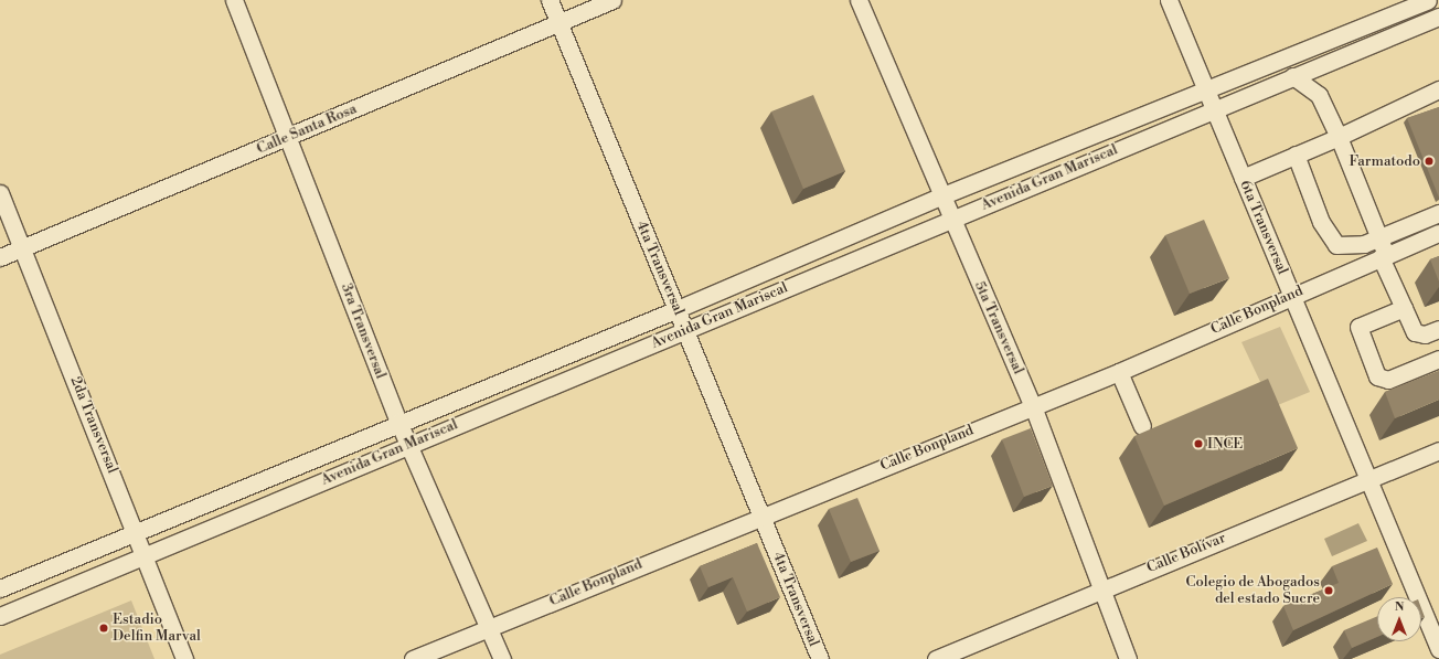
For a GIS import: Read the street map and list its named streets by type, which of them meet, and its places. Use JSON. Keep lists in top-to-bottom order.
{
  "streets": {
    "street": [
      "Calle Santa Rosa",
      "Avenida Gran Mariscal",
      "6ta Transversal",
      "4ta Transversal",
      "Calle Bonpland",
      "5ta Transversal",
      "3ra Transversal",
      "2da Transversal",
      "Calle Bolívar"
    ]
  },
  "crossings": [
    ["Calle Santa Rosa", "4ta Transversal"],
    ["Calle Santa Rosa", "3ra Transversal"],
    ["Calle Santa Rosa", "2da Transversal"],
    ["Avenida Gran Mariscal", "6ta Transversal"],
    ["Avenida Gran Mariscal", "4ta Transversal"],
    ["Avenida Gran Mariscal", "5ta Transversal"],
    ["Avenida Gran Mariscal", "3ra Transversal"],
    ["Avenida Gran Mariscal", "2da Transversal"],
    ["6ta Transversal", "Calle Bonpland"],
    ["6ta Transversal", "Calle Bolívar"],
    ["4ta Transversal", "Calle Bonpland"],
    ["Calle Bonpland", "5ta Transversal"],
    ["Calle Bonpland", "3ra Transversal"],
    ["5ta Transversal", "Calle Bolívar"]
  ],
  "places": [
    "Farmatodo",
    "INCE",
    "Colegio de Abogados del estado Sucre",
    "Estadio Delfin Marval"
  ],
  "north": "top"
}
